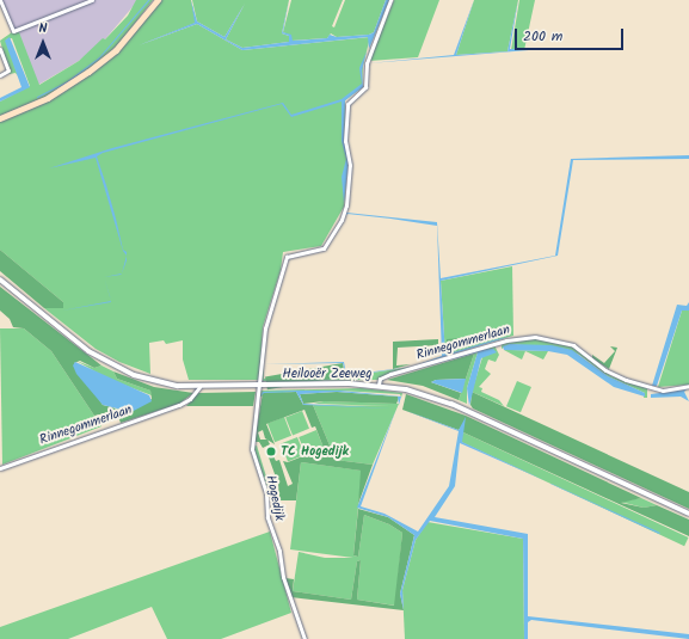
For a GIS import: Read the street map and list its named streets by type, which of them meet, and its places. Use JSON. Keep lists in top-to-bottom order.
{
  "streets": {
    "street": ["Rinnegommerlaan", "Heilooër Zeeweg", "Hogedijk"]
  },
  "crossings": [
    ["Rinnegommerlaan", "Heilooër Zeeweg"],
    ["Heilooër Zeeweg", "Hogedijk"]
  ],
  "places": ["TC Hogedijk"],
  "scale_bar": "200 m",
  "north": "top"
}
